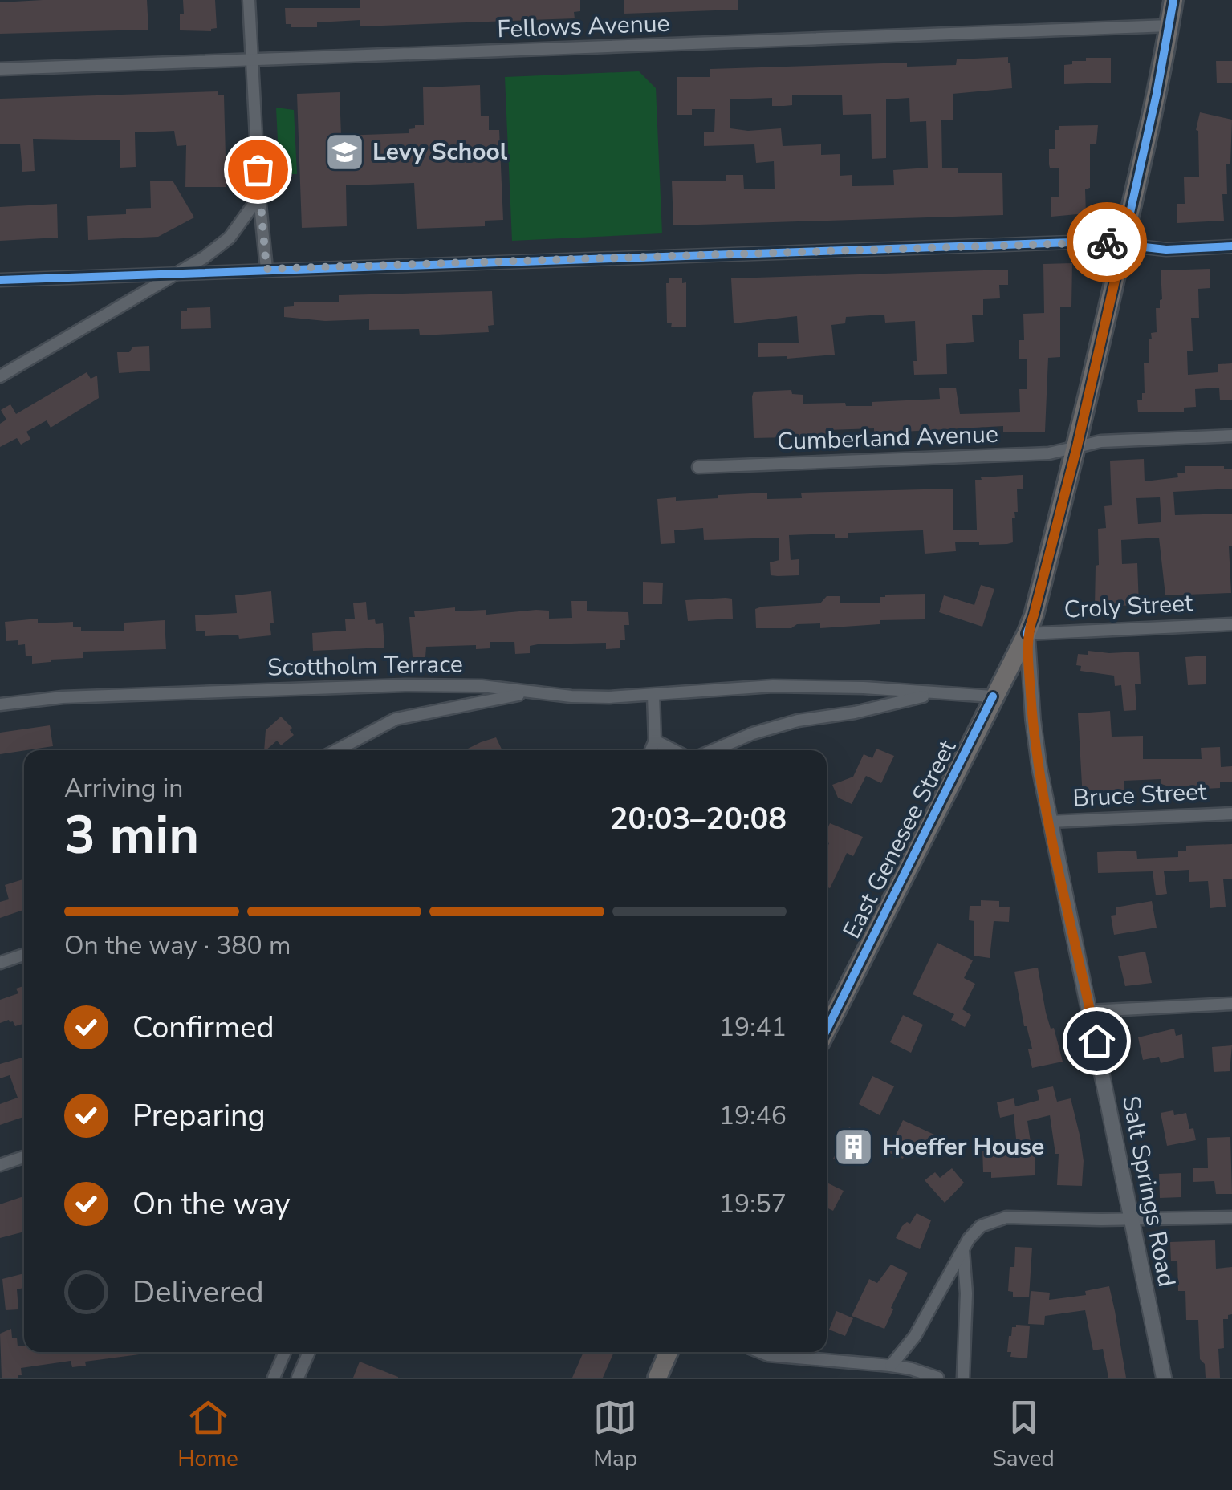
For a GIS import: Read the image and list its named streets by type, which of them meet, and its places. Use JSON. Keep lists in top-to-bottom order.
{
  "streets": {
    "main road": ["East Genesee Street"],
    "street": [
      "Fellows Avenue",
      "Cumberland Avenue",
      "Croly Street",
      "Scottholm Terrace",
      "Bruce Street",
      "Salt Springs Road"
    ]
  },
  "crossings": [
    ["Fellows Avenue", "East Genesee Street"],
    ["Cumberland Avenue", "East Genesee Street"],
    ["Croly Street", "East Genesee Street"],
    ["Croly Street", "Salt Springs Road"],
    ["Scottholm Terrace", "East Genesee Street"],
    ["Bruce Street", "Salt Springs Road"],
    ["East Genesee Street", "Salt Springs Road"]
  ],
  "places": {
    "school or university": ["Levy School"],
    "building": ["Hoeffer House"]
  },
  "page": {
    "heading": ["3 min", "Arriving in", "20:03–20:08"],
    "bar": "On the way · 380 m",
    "list": [
      ["Confirmed", "19:41"],
      ["Preparing", "19:46"],
      ["On the way", "19:57"],
      "Delivered"
    ],
    "tabs": ["Home", "Map", "Saved"]
  }
}
